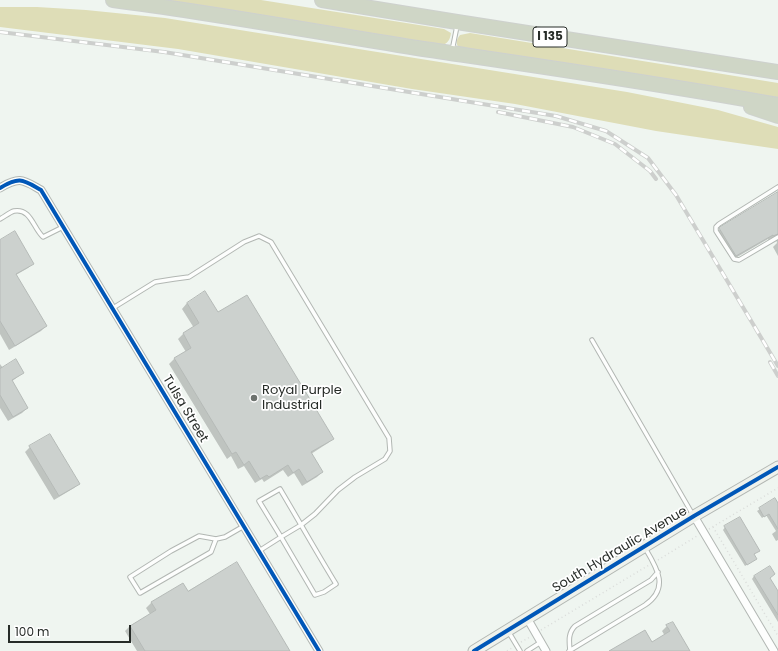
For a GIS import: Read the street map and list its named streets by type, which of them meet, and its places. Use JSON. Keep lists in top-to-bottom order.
{
  "streets": {
    "highway": ["I 135"],
    "street": ["Tulsa Street", "South Hydraulic Avenue"]
  },
  "places": ["Royal Purple Industrial"],
  "scale_bar": "100 m"
}
